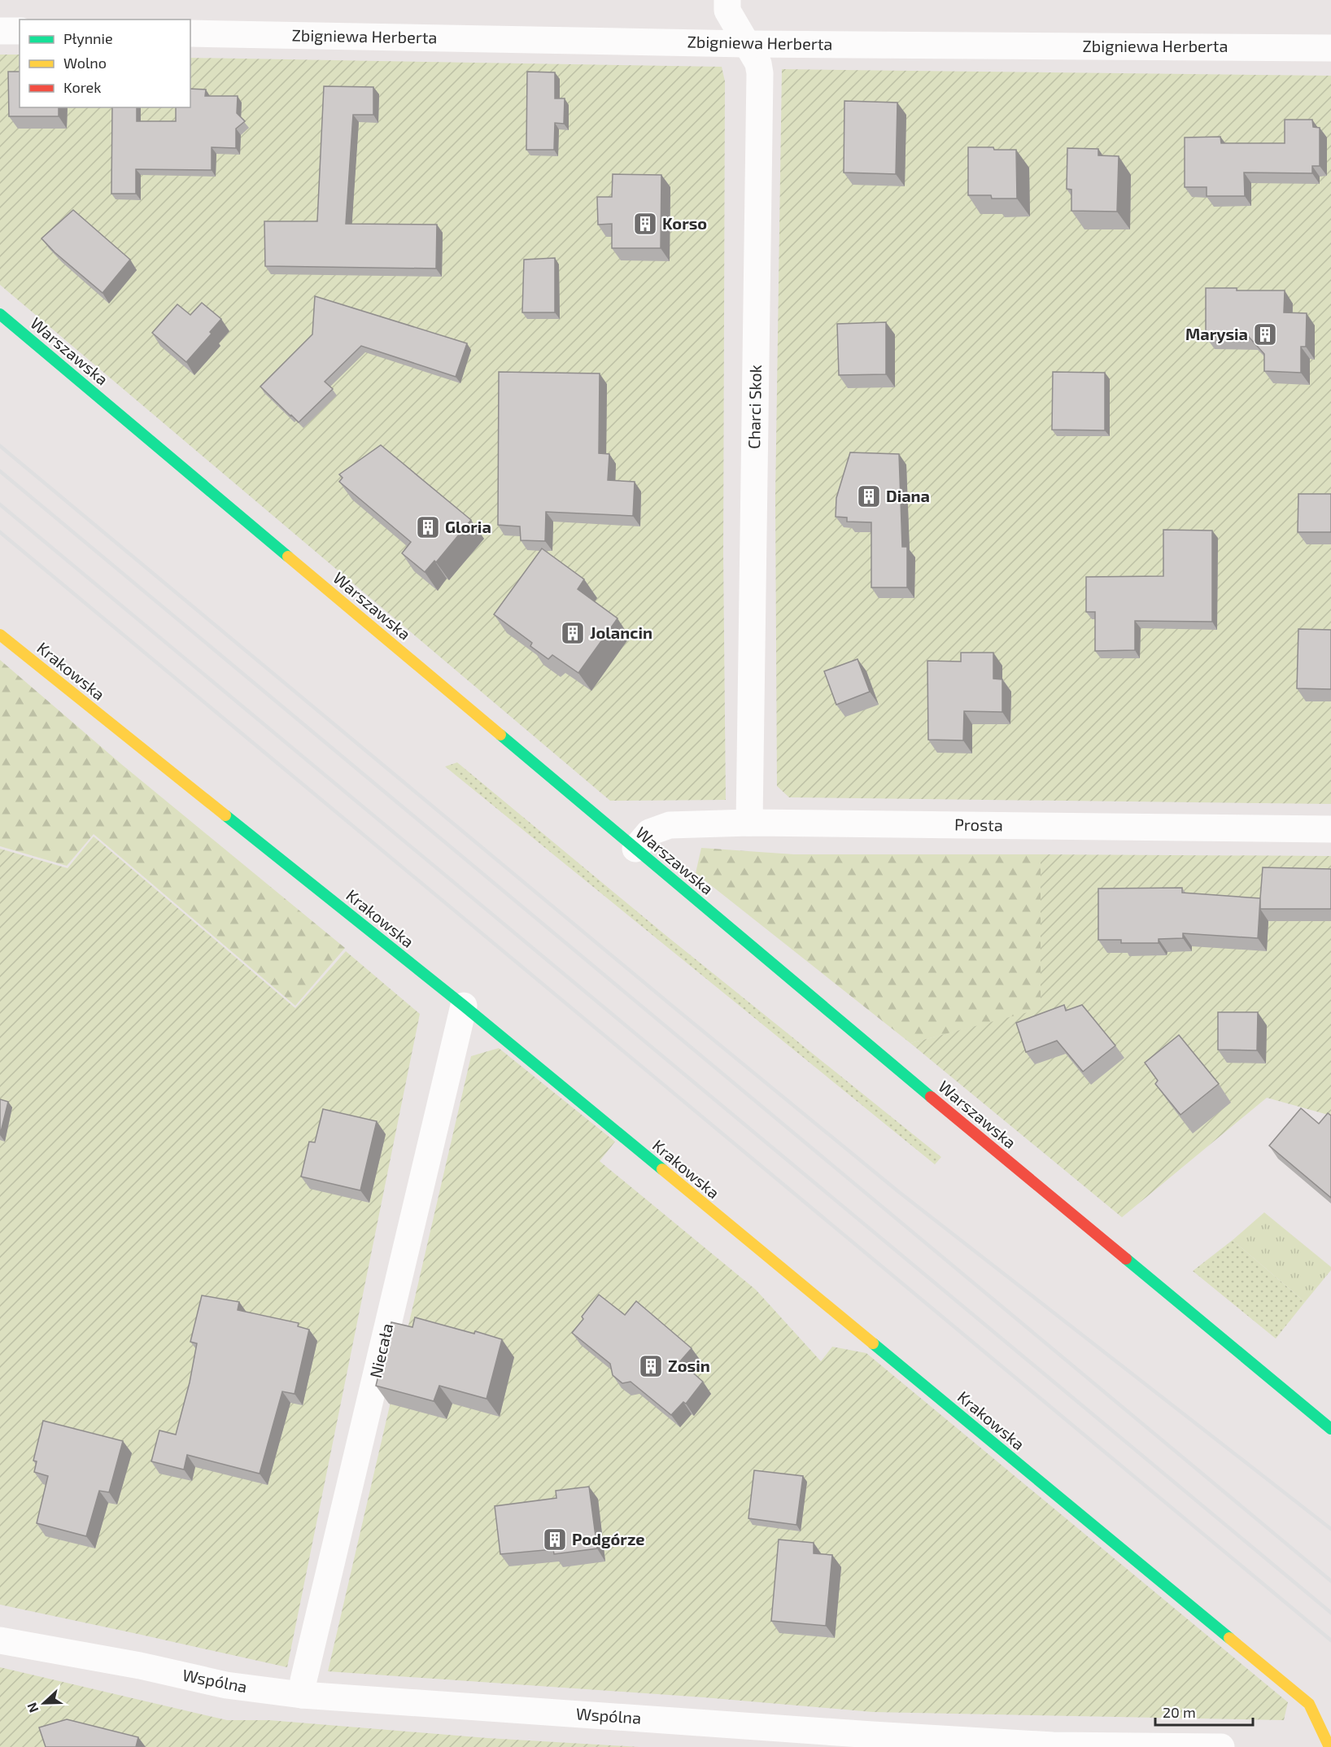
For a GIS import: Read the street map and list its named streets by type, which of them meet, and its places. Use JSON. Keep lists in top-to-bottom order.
{
  "streets": {
    "street": [
      "Zbigniewa Herberta",
      "Warszawska",
      "Charci Skok",
      "Krakowska",
      "Prosta",
      "Niecała",
      "Wspólna"
    ]
  },
  "crossings": [
    ["Zbigniewa Herberta", "Charci Skok"],
    ["Warszawska", "Prosta"],
    ["Charci Skok", "Prosta"],
    ["Krakowska", "Niecała"],
    ["Niecała", "Wspólna"]
  ],
  "places": {
    "building": [
      "Korso",
      "Marysia",
      "Diana",
      "Gloria",
      "Jolancin",
      "Zosin",
      "Podgórze"
    ]
  },
  "legend": ["Płynnie", "Wolno", "Korek"],
  "scale_bar": "20 m",
  "north": "left"
}
